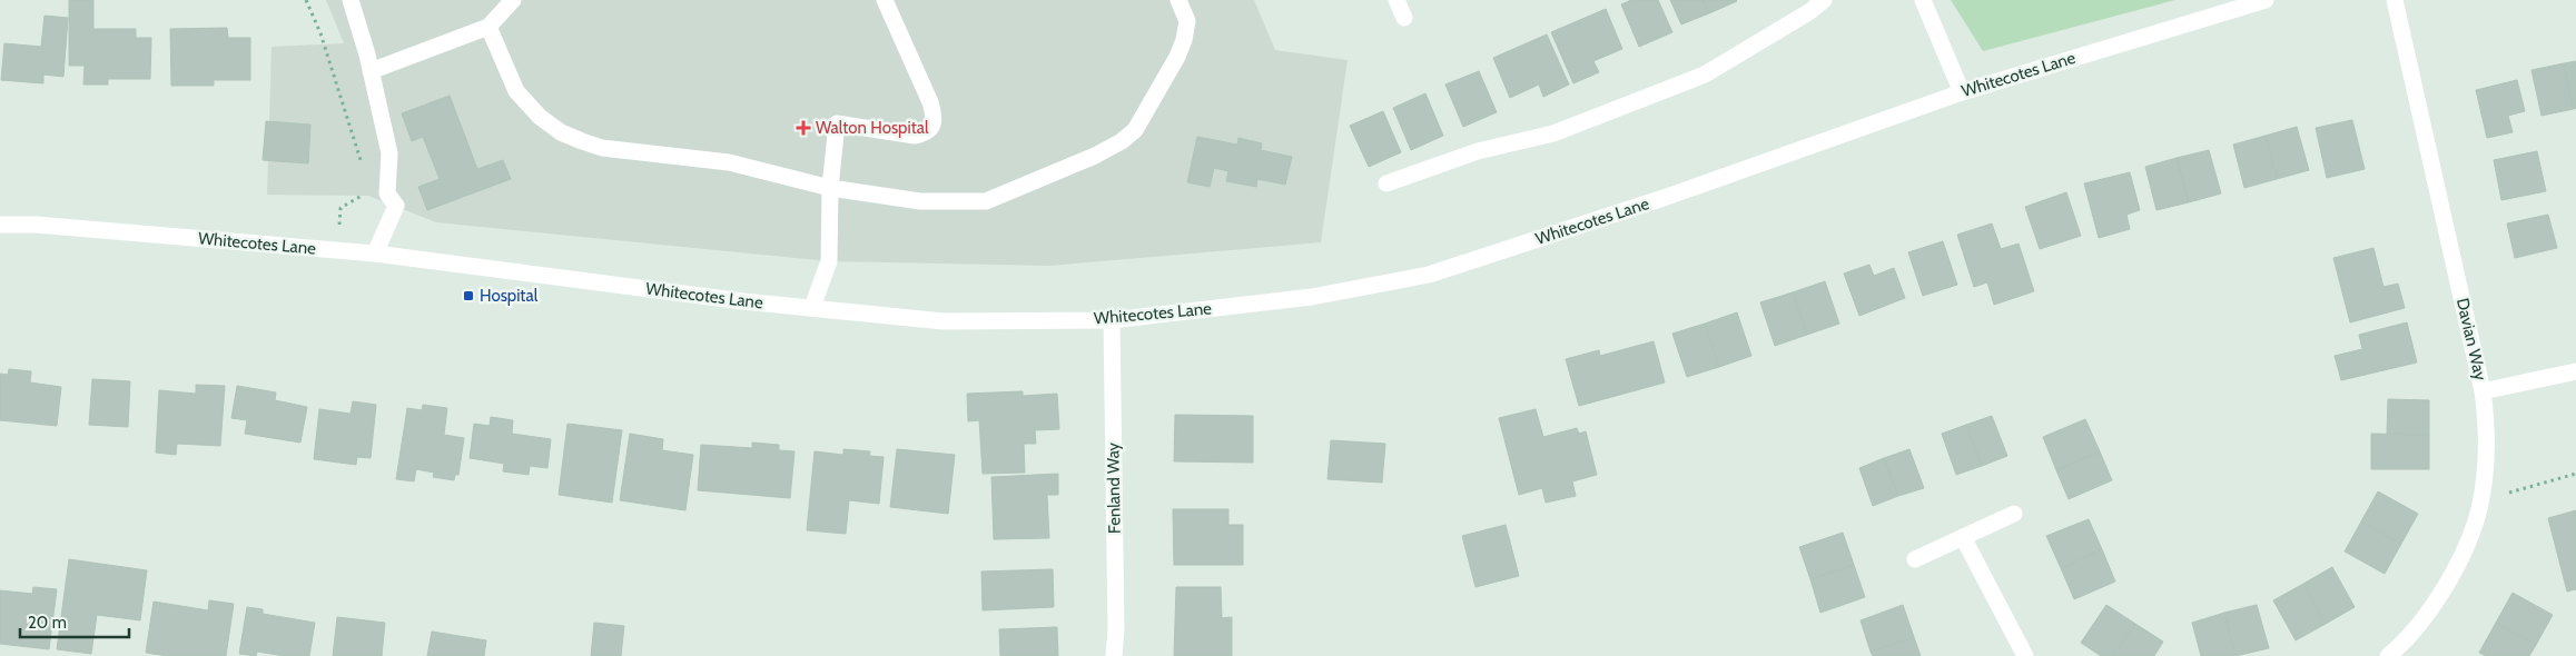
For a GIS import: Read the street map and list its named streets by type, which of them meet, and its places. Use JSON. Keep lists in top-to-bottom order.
{
  "streets": {
    "street": ["Whitecotes Lane", "Davian Way", "Fenland Way"]
  },
  "crossings": [
    ["Whitecotes Lane", "Fenland Way"]
  ],
  "places": {
    "health": ["Walton Hospital"],
    "transit": ["Hospital"]
  },
  "scale_bar": "20 m"
}
